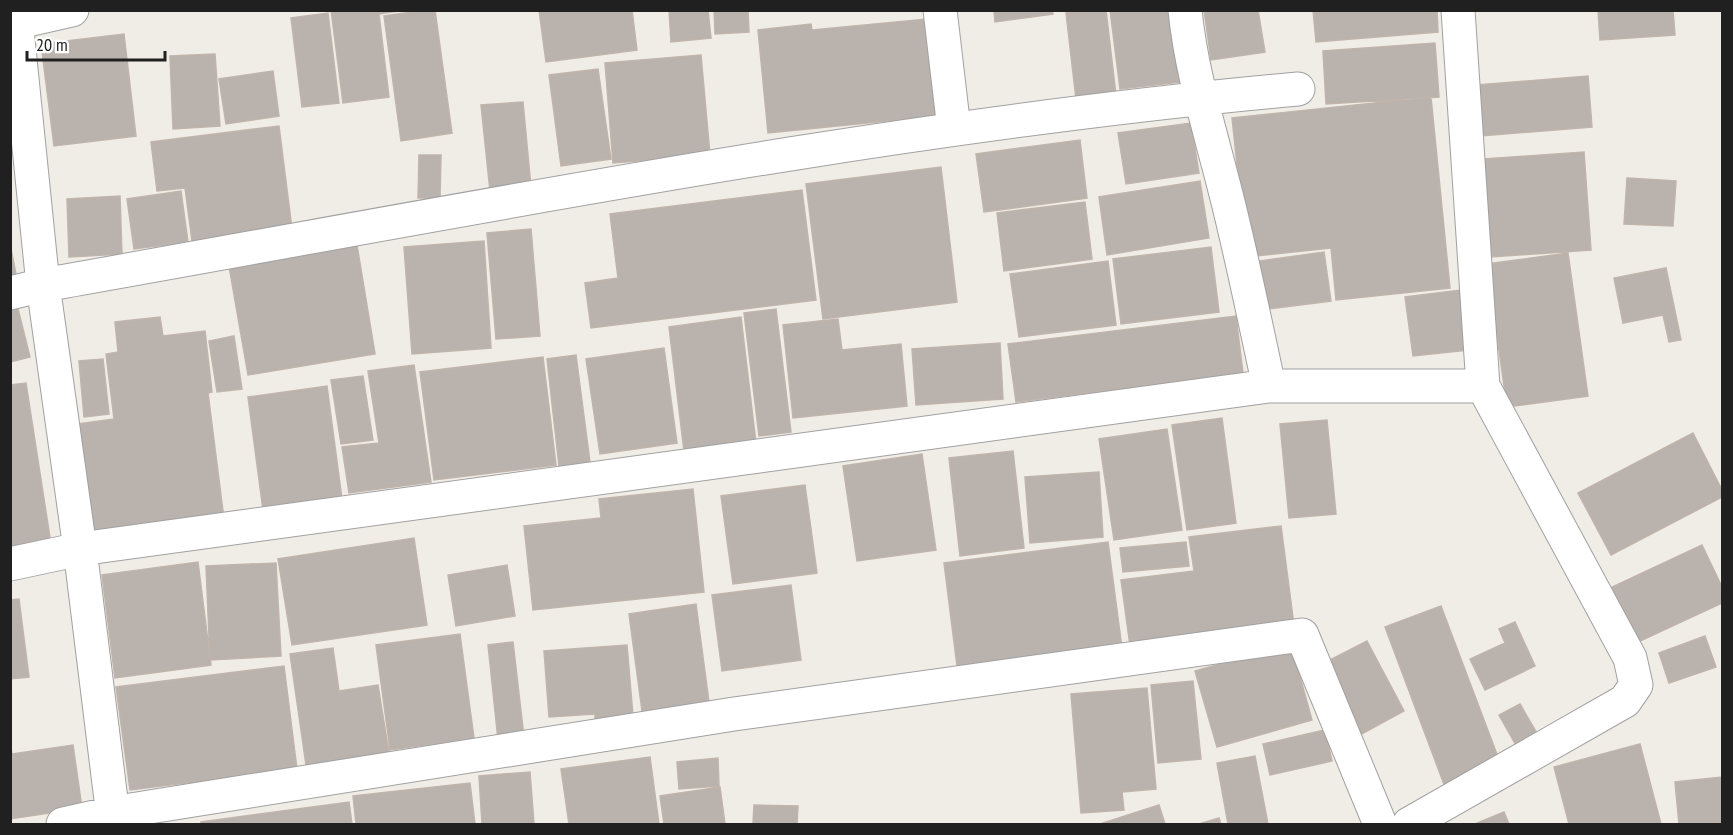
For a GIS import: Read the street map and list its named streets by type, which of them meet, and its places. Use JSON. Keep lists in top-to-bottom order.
{
  "scale_bar": "20 m"
}
